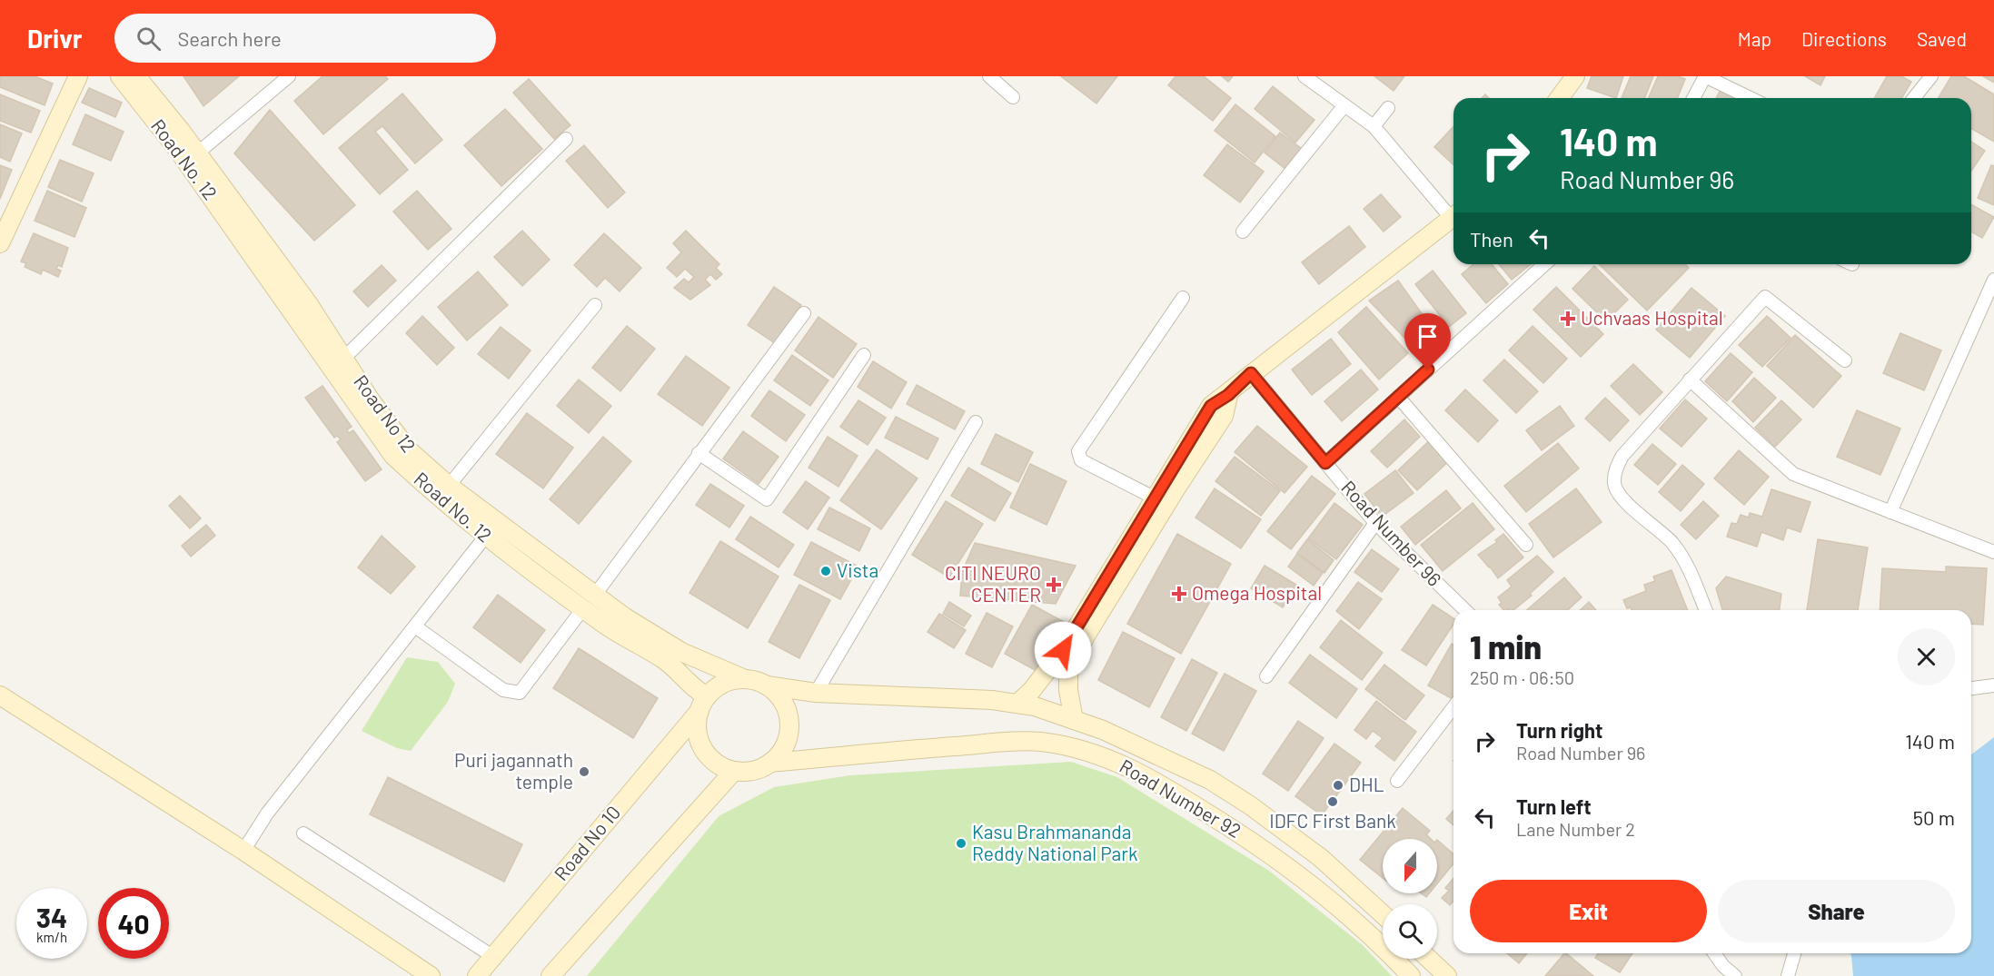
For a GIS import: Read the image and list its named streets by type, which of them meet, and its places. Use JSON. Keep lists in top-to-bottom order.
{
  "streets": {
    "main road": [
      "Road No. 12",
      "Road No 12",
      "Road Number 92",
      "Road No 10"
    ],
    "street": ["Road Number 96"]
  },
  "crossings": [
    ["Road No. 12", "Road No 12"],
    ["Road No. 12", "Road Number 92"],
    ["Road No. 12", "Road No 10"],
    ["Road No 12", "Road Number 92"],
    ["Road No 12", "Road No 10"],
    ["Road Number 92", "Road No 10"]
  ],
  "places": {
    "health": ["Uchvaas Hospital", "CITI NEURO CENTER", "Omega Hospital"],
    "other": [
      "Vista",
      "Puri jagannath temple",
      "DHL",
      "IDFC First Bank",
      "Kasu Brahmananda Reddy National Park"
    ]
  },
  "north": "bottom",
  "page": {
    "header": "Drivr",
    "search": "Search here",
    "nav": ["Map", "Directions", "Saved"],
    "turn": ["140 m", "Road Number 96"],
    "then": "Then",
    "heading": ["1 min", "250 m · 06:50"],
    "list": [
      {
        "name": "Turn right",
        "note": "Road Number 96",
        "value": "140 m"
      },
      {
        "name": "Turn left",
        "note": "Lane Number 2",
        "value": "50 m"
      }
    ],
    "buttons": ["Exit", "Share"],
    "speed": "34 km/h",
    "limit": "40"
  }
}
